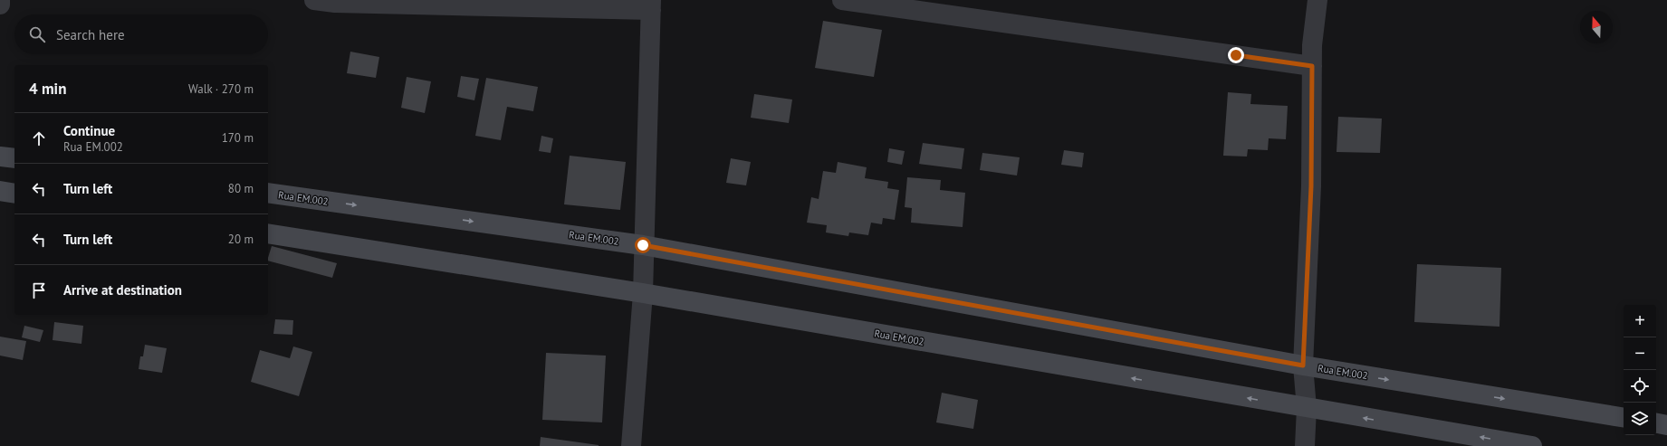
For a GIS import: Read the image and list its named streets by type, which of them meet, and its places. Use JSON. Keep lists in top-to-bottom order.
{
  "streets": {
    "street": ["Rua EM.002"]
  },
  "north": "top",
  "page": {
    "search": "Search here",
    "heading": ["4 min", "Walk · 270 m"],
    "list": [
      ["Continue", "Rua EM.002", "170 m"],
      ["Turn left", "80 m"],
      ["Turn left", "20 m"],
      "Arrive at destination"
    ],
    "map_buttons": ["+", "−"]
  }
}
